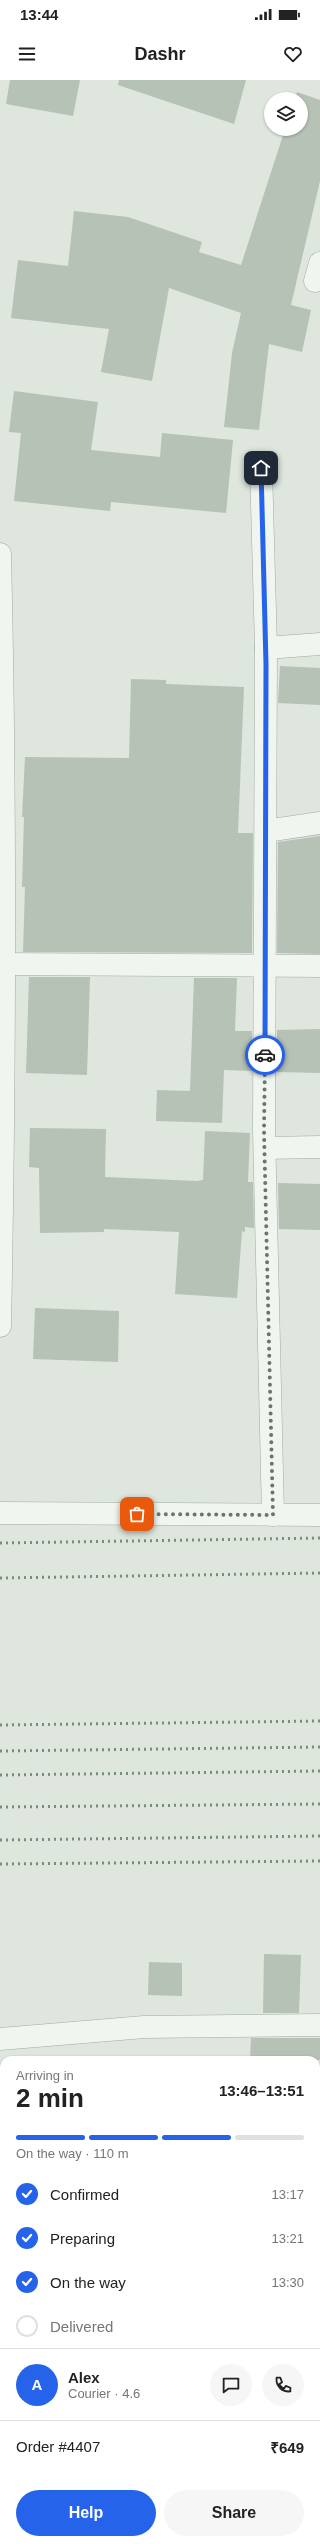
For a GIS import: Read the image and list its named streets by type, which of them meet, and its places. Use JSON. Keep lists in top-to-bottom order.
{
  "page": {
    "status": "13:44",
    "header": "Dashr",
    "heading": ["2 min", "Arriving in", "13:46–13:51"],
    "panel": [
      "Alex",
      "Courier · 4.6",
      "Order #4407",
      "₹649"
    ],
    "bar": "On the way · 110 m",
    "list": [
      ["Confirmed", "13:17"],
      ["Preparing", "13:21"],
      ["On the way", "13:30"],
      "Delivered"
    ],
    "round": "A",
    "buttons": ["Help", "Share"]
  }
}
